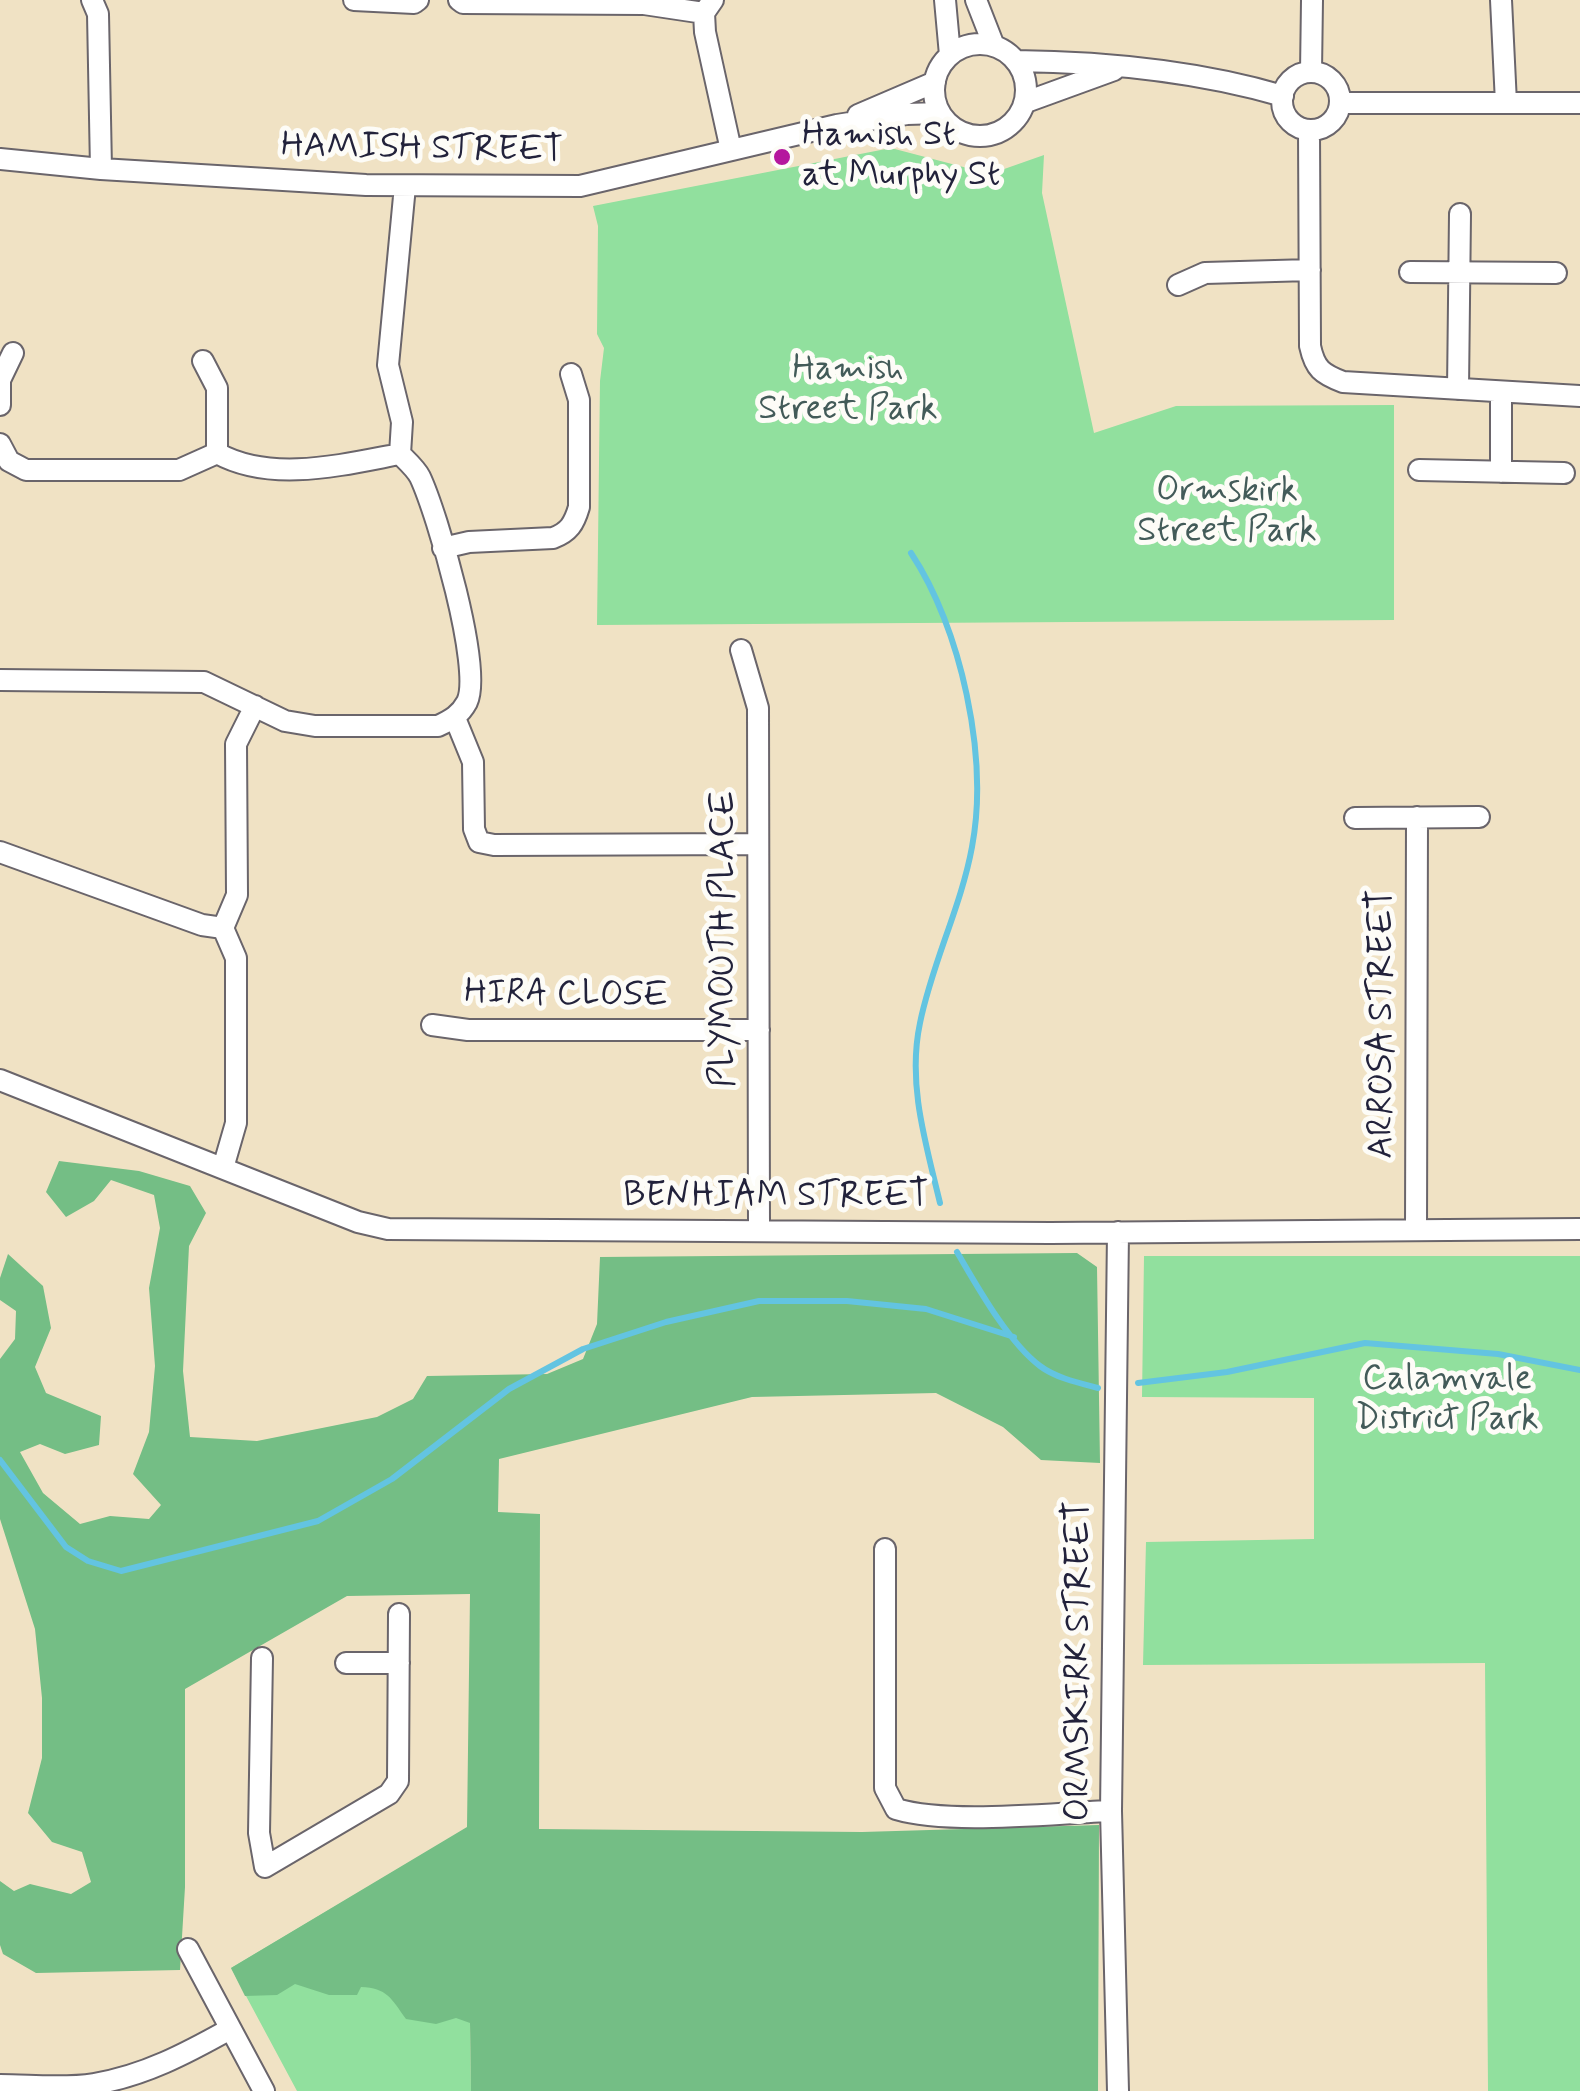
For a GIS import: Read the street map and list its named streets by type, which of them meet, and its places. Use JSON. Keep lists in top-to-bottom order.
{
  "streets": {
    "street": [
      "HAMISH STREET",
      "PLYMOUTH PLACE",
      "HIRA CLOSE",
      "ARROSA STREET",
      "BENHIAM STREET",
      "ORMSKIRK STREET"
    ]
  },
  "crossings": [
    ["PLYMOUTH PLACE", "HIRA CLOSE"],
    ["PLYMOUTH PLACE", "BENHIAM STREET"],
    ["ARROSA STREET", "BENHIAM STREET"],
    ["BENHIAM STREET", "ORMSKIRK STREET"]
  ],
  "parks": ["Hamish Street Park", "Ormskirk Street Park", "Calamvale District Park"],
  "places": ["Hamish St at Murphy St"]
}
